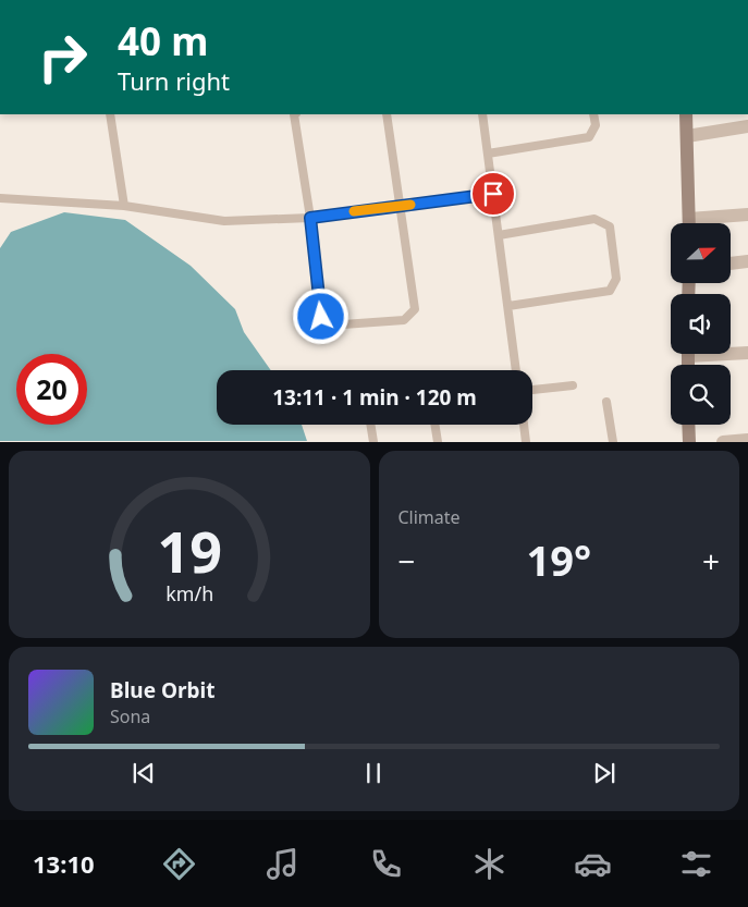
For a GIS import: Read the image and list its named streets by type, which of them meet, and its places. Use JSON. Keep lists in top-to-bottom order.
{
  "north": "right",
  "page": {
    "turn": ["40 m", "Turn right"],
    "limit": "20",
    "trip": "13:11 · 1 min · 120 m",
    "tile": "Climate",
    "heat": ["−", "19°", "+"],
    "song": ["Blue Orbit", "Sona"],
    "tabs": "13:10",
    "gauge": ["19", "km/h"]
  }
}
